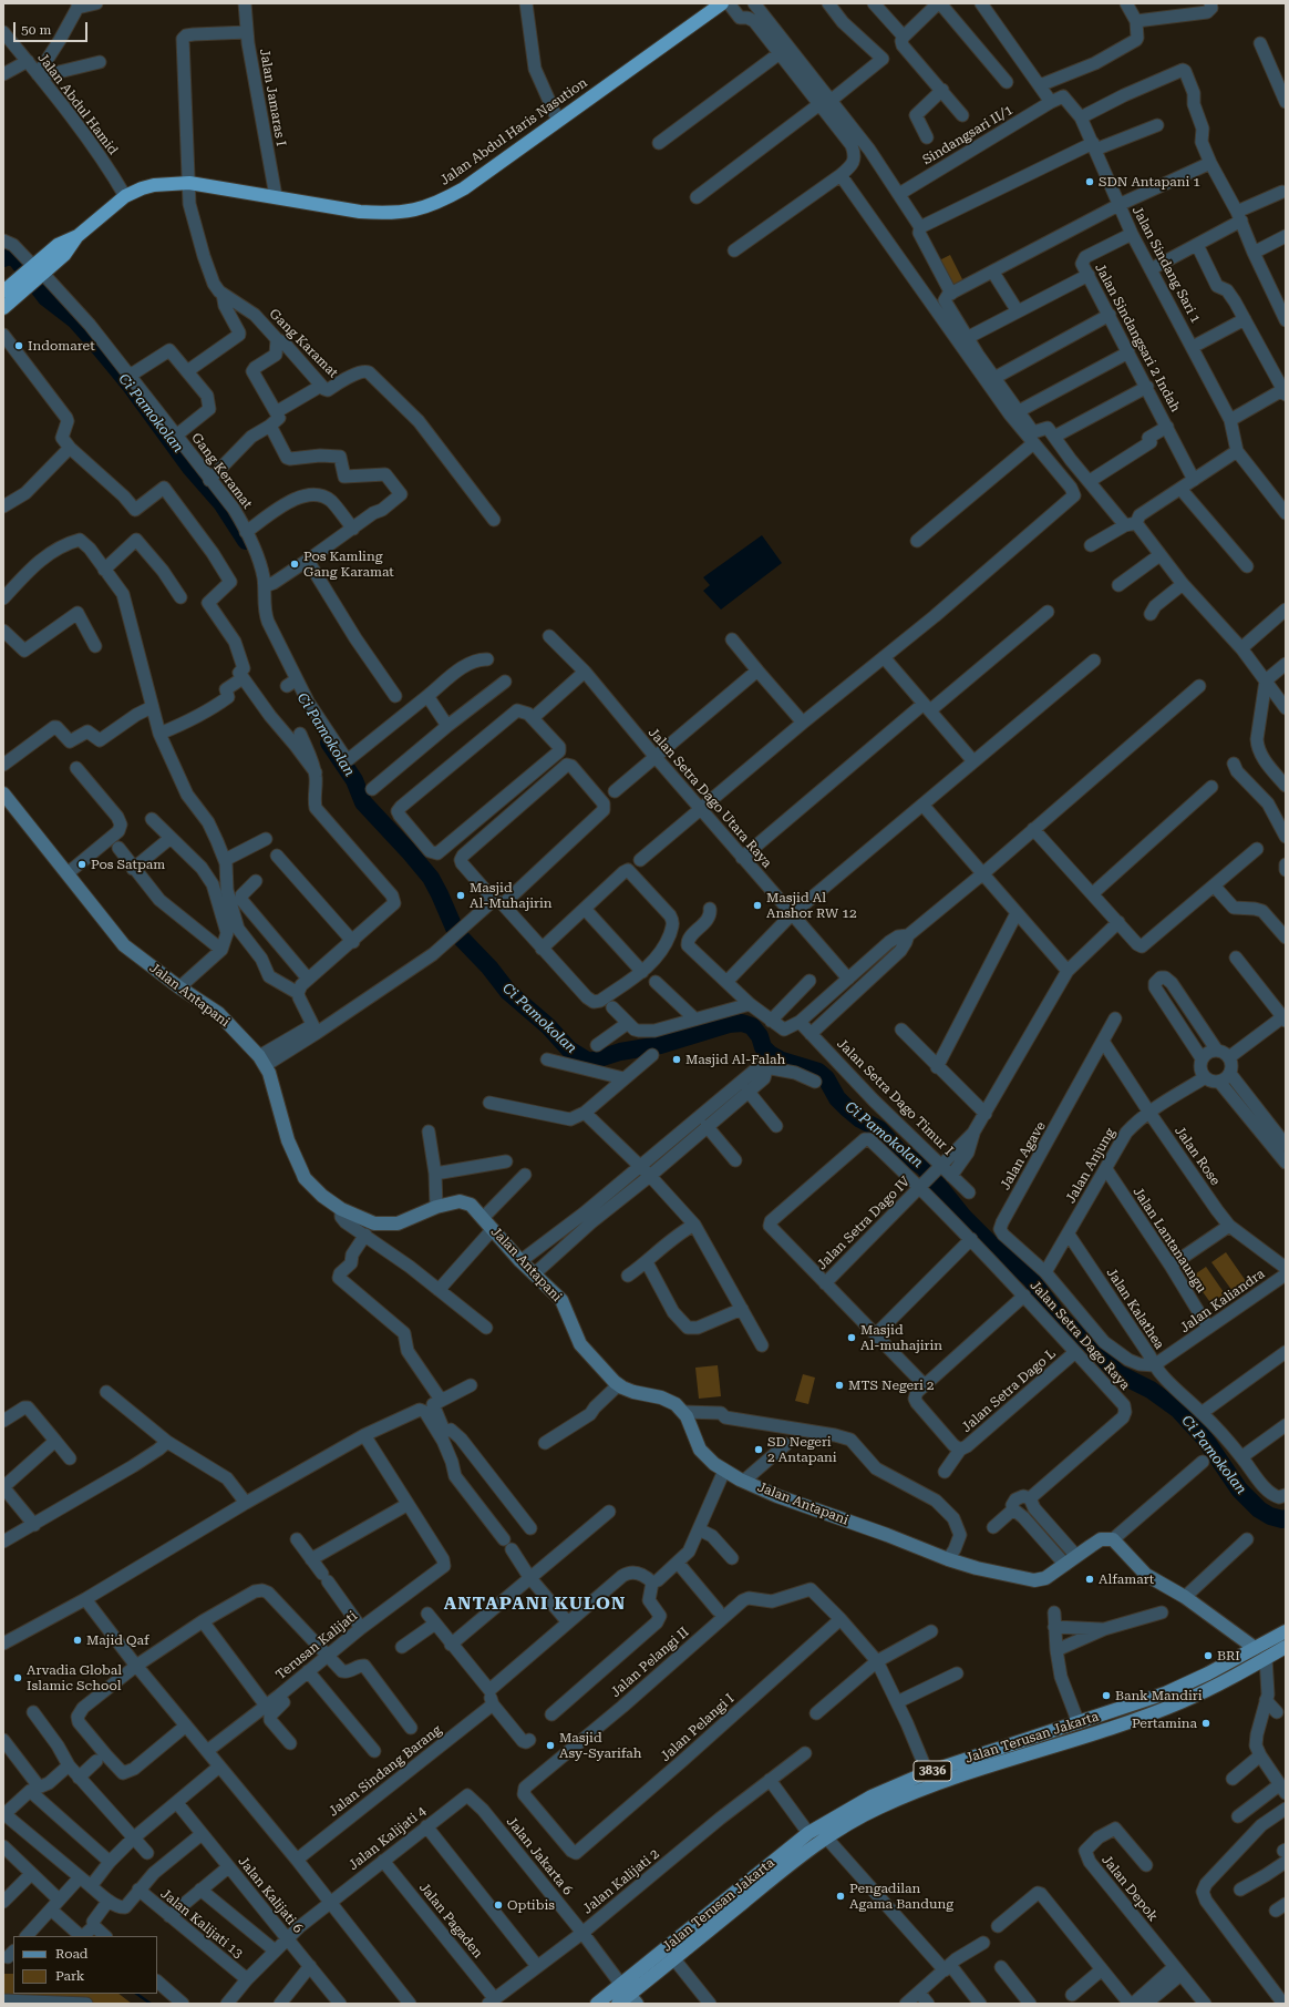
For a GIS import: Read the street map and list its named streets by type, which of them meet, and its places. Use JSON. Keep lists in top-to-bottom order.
{
  "streets": {
    "highway": ["Jalan Abdul Haris Nasution"],
    "main road": ["Jalan Terusan Jakarta", "3836"],
    "street": [
      "Jalan Jamaras I",
      "Jalan Abdul Hamid",
      "Sindangsari II/1",
      "Jalan Sindang Sari 1",
      "Jalan Sindangsari 2 Indah",
      "Gang Karamat",
      "Gang Keramat",
      "Jalan Setra Dago Utara Raya",
      "Jalan Antapani",
      "Jalan Setra Dago Timur I",
      "Jalan Agave",
      "Jalan Rose",
      "Jalan Anjung",
      "Jalan Setra Dago IV",
      "Jalan Lantanaungu",
      "Jalan Kaliandra",
      "Jalan Kalathea",
      "Jalan Setra Dago Raya",
      "Jalan Setra Dago L",
      "Terusan Kalijati",
      "Jalan Pelangi II",
      "Jalan Pelangi I",
      "Jalan Sindang Barang",
      "Jalan Kalijati 4",
      "Jalan Jakarta 6",
      "Jalan Kalijati 2",
      "Jalan Depok",
      "Jalan Kalijati 6",
      "Jalan Pagaden",
      "Jalan Kalijati 13"
    ]
  },
  "crossings": [
    ["Jalan Jamaras I", "Jalan Abdul Haris Nasution"],
    ["Jalan Jamaras I", "Gang Karamat"],
    ["Jalan Abdul Hamid", "Jalan Abdul Haris Nasution"],
    ["Jalan Abdul Haris Nasution", "Gang Karamat"],
    ["Jalan Abdul Haris Nasution", "Gang Keramat"],
    ["Sindangsari II/1", "Jalan Sindang Sari 1"],
    ["Jalan Sindang Sari 1", "Jalan Sindangsari 2 Indah"],
    ["Jalan Setra Dago Timur I", "Jalan Setra Dago IV"],
    ["Jalan Agave", "Jalan Rose"],
    ["Jalan Agave", "Jalan Anjung"],
    ["Jalan Agave", "Jalan Kalathea"],
    ["Jalan Rose", "Jalan Anjung"],
    ["Jalan Anjung", "Jalan Lantanaungu"],
    ["Jalan Anjung", "Jalan Kalathea"],
    ["Jalan Setra Dago IV", "Jalan Setra Dago Raya"],
    ["Jalan Lantanaungu", "Jalan Kaliandra"],
    ["Jalan Kaliandra", "Jalan Kalathea"],
    ["Jalan Setra Dago Raya", "Jalan Setra Dago L"],
    ["Jalan Pelangi II", "Jalan Pelangi I"],
    ["Jalan Terusan Jakarta", "Jalan Jakarta 6"],
    ["Jalan Kalijati 4", "Jalan Jakarta 6"],
    ["Jalan Kalijati 4", "Jalan Kalijati 6"],
    ["Jalan Kalijati 4", "Jalan Pagaden"],
    ["Jalan Kalijati 4", "Jalan Kalijati 13"],
    ["Jalan Jakarta 6", "Jalan Kalijati 2"],
    ["Jalan Kalijati 2", "Jalan Pagaden"]
  ],
  "districts": ["ANTAPANI KULON"],
  "water": ["Ci Pamokolan"],
  "places": [
    "SDN Antapani 1",
    "Indomaret",
    "Pos Kamling Gang Karamat",
    "Pos Satpam",
    "Masjid Al-Muhajirin",
    "Masjid Al Anshor RW 12",
    "Masjid Al-Falah",
    "Masjid Al-muhajirin",
    "MTS Negeri 2",
    "SD Negeri 2 Antapani",
    "Alfamart",
    "Majid Qaf",
    "BRI",
    "Arvadia Global Islamic School",
    "Bank Mandiri",
    "Pertamina",
    "Masjid Asy-Syarifah",
    "Pengadilan Agama Bandung",
    "Optibis"
  ],
  "legend": ["Road", "Park"],
  "scale_bar": "50 m"
}
